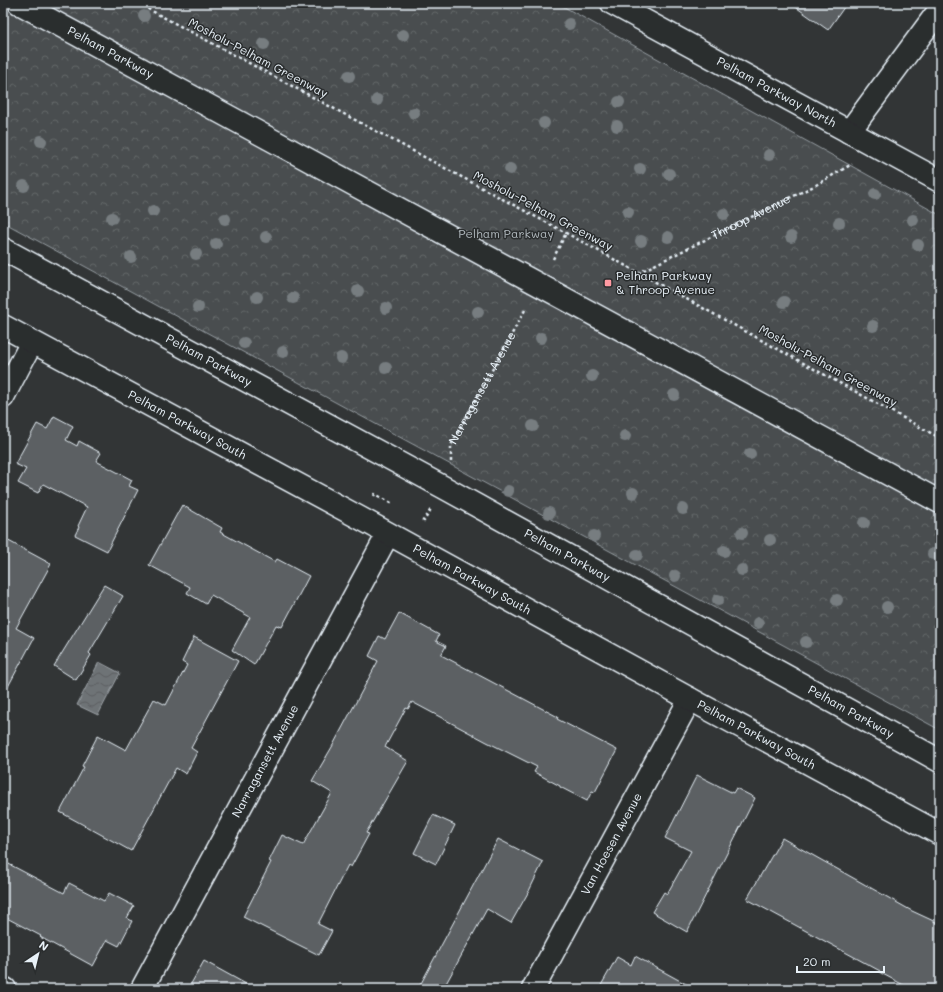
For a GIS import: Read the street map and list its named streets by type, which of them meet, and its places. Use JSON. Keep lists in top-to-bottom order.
{
  "streets": {
    "street": [
      "Pelham Parkway",
      "Pelham Parkway North",
      "Narragansett Avenue",
      "Pelham Parkway South",
      "Van Hoesen Avenue"
    ],
    "path": ["Mosholu-Pelham Greenway", "Throop Avenue"]
  },
  "crossings": [
    ["Mosholu-Pelham Greenway", "Throop Avenue"],
    ["Narragansett Avenue", "Pelham Parkway South"],
    ["Pelham Parkway South", "Van Hoesen Avenue"]
  ],
  "parks": ["Pelham Parkway"],
  "places": {
    "transit": ["Pelham Parkway & Throop Avenue"]
  },
  "scale_bar": "20 m",
  "north": "top right"
}
